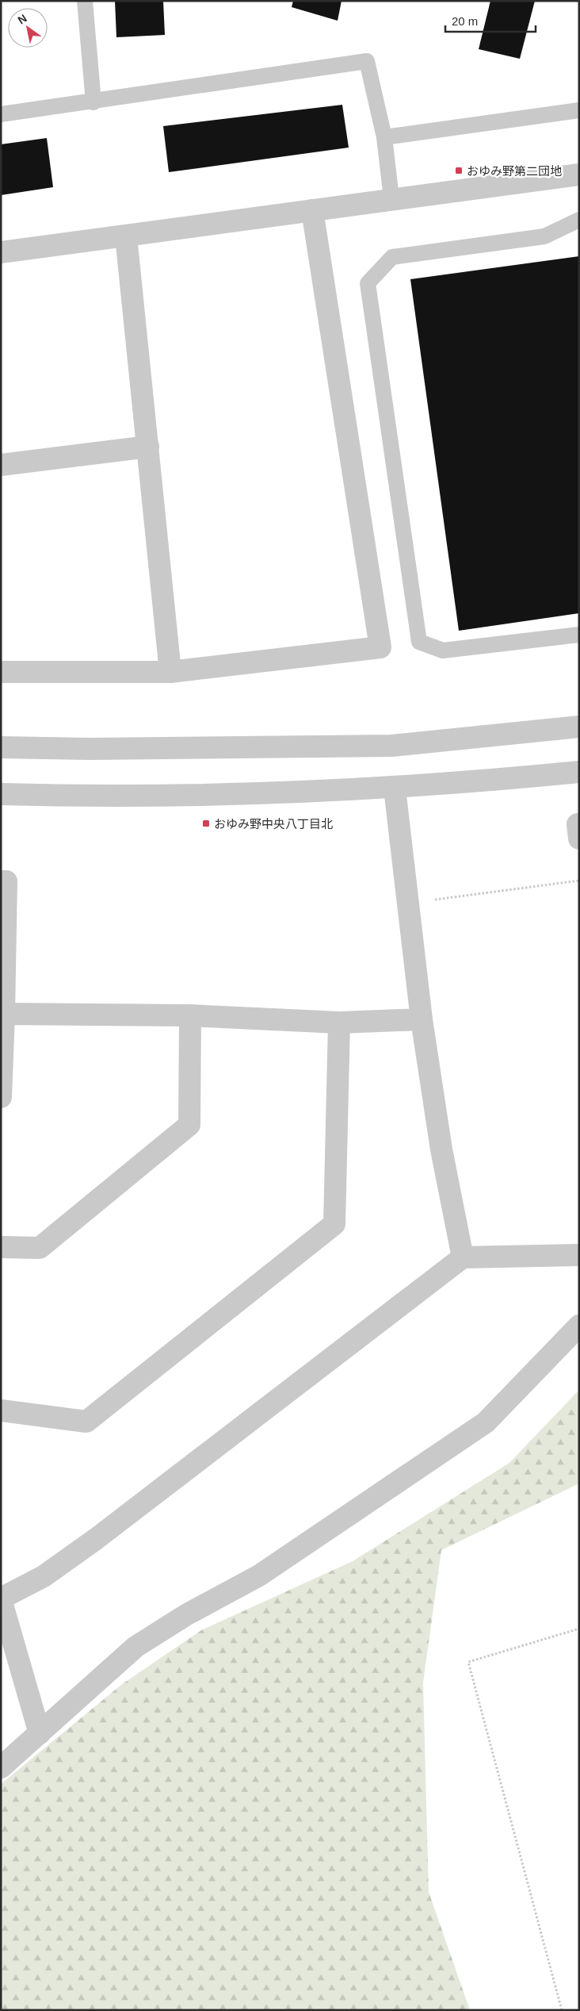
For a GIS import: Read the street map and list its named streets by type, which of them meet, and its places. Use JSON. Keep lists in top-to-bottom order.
{
  "places": {
    "transit": ["おゆみ野第二団地", "おゆみ野中央八丁目北"]
  },
  "scale_bar": "20 m",
  "north": "top left"
}
